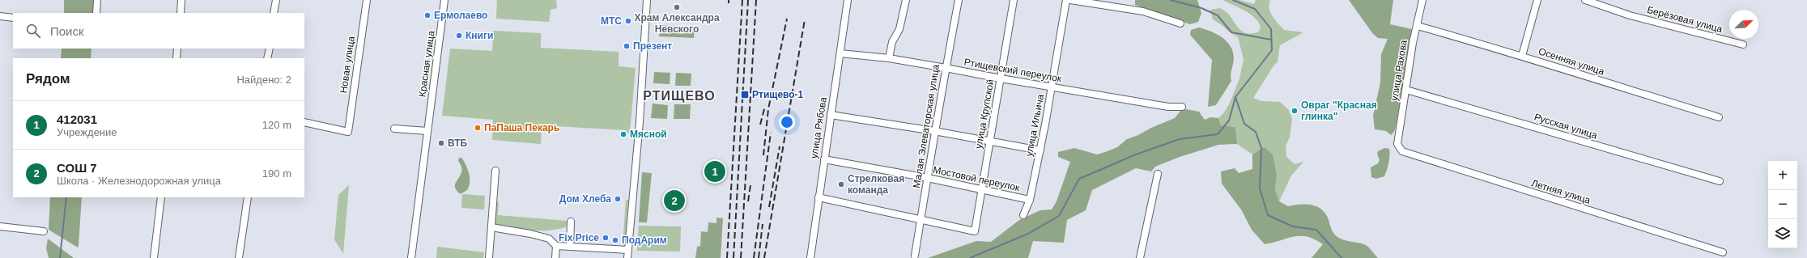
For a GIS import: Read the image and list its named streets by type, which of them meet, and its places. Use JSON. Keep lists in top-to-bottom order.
{
  "streets": {
    "street": [
      "Берёзовая улица",
      "Осенняя улица",
      "Красная улица",
      "Новая улица",
      "Ртищевский переулок",
      "улица Рахова",
      "улица Крупской",
      "улица Ильича",
      "Малая Элеваторская улица",
      "Русская улица",
      "улица Рябова",
      "Мостовой переулок",
      "Летняя улица"
    ]
  },
  "crossings": [
    ["Осенняя улица", "улица Рахова"],
    ["Ртищевский переулок", "улица Крупской"],
    ["Ртищевский переулок", "улица Ильича"],
    ["Ртищевский переулок", "Малая Элеваторская улица"],
    ["Ртищевский переулок", "улица Рябова"],
    ["улица Рахова", "Русская улица"],
    ["улица Рахова", "Летняя улица"],
    ["улица Крупской", "Малая Элеваторская улица"],
    ["улица Крупской", "Мостовой переулок"],
    ["улица Ильича", "Мостовой переулок"],
    ["Малая Элеваторская улица", "Мостовой переулок"],
    ["улица Рябова", "Мостовой переулок"]
  ],
  "districts": ["РТИЩЕВО"],
  "places": {
    "other": [
      "Храм Александра Невского",
      "Ермолаево",
      "МТС",
      "Книги",
      "Презент",
      "Овраг \"Красная глинка\"",
      "ПаПаша Пекарь",
      "Мясной",
      "ВТБ",
      "Стрелковая команда",
      "Дом Хлеба",
      "Fix Price",
      "ПодАрим"
    ],
    "transit": ["Ртищево-1"]
  },
  "north": "top right",
  "page": {
    "search": "Поиск",
    "heading": ["Рядом", "Найдено: 2"],
    "list": [
      {
        "mark": "1",
        "name": "412031",
        "note": "Учреждение",
        "value": "120 m"
      },
      {
        "mark": "2",
        "name": "СОШ 7",
        "note": "Школа · Железнодорожная улица",
        "value": "190 m"
      }
    ],
    "pins": ["1", "2"],
    "map_buttons": ["+", "−"]
  }
}
